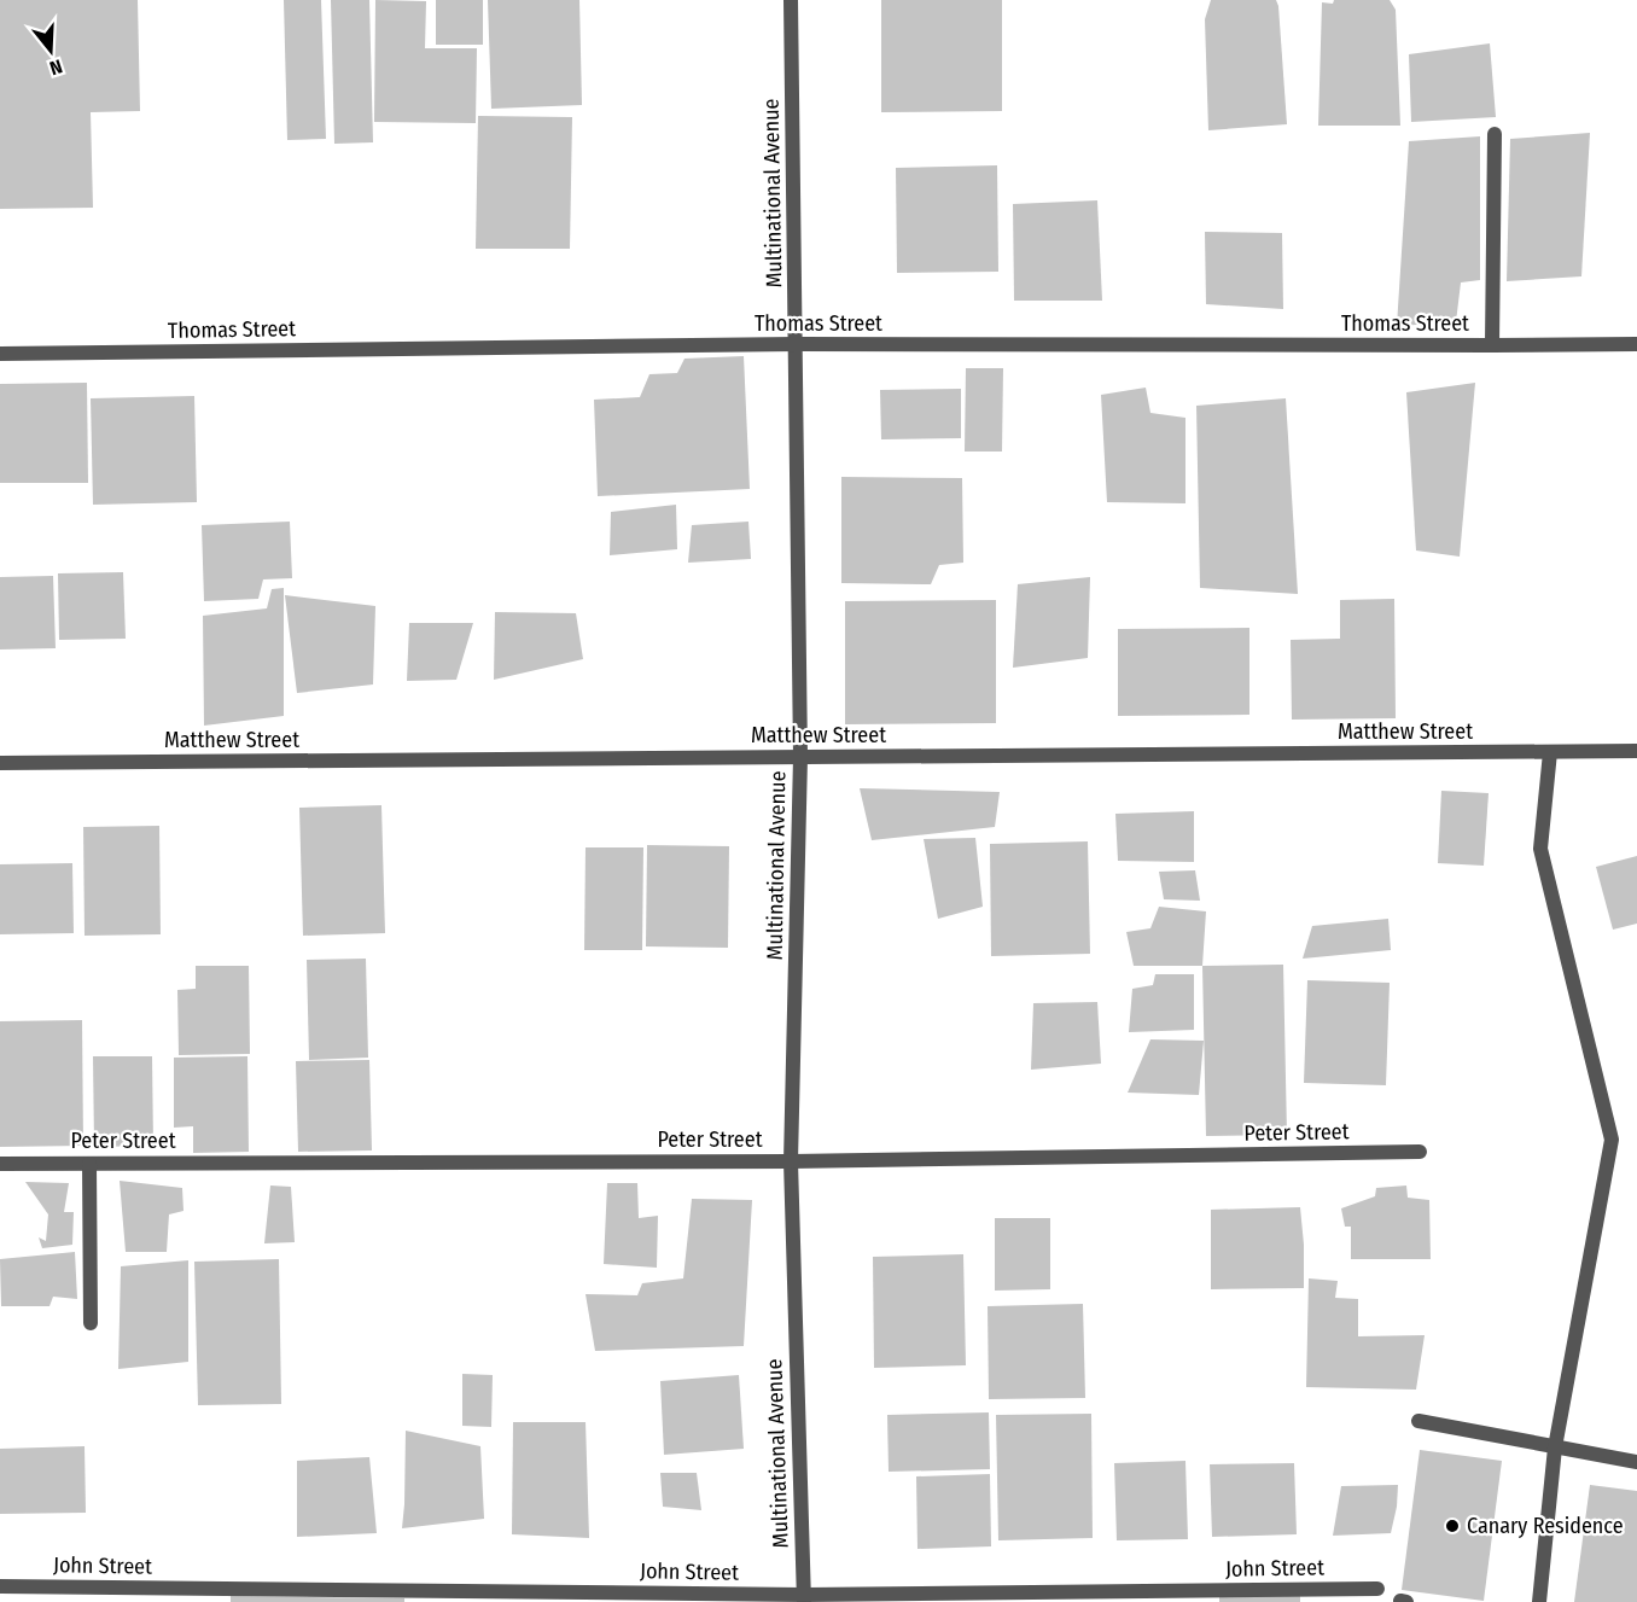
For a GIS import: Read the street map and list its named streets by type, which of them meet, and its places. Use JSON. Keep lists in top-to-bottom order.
{
  "streets": {
    "street": [
      "Multinational Avenue",
      "Thomas Street",
      "Matthew Street",
      "Peter Street",
      "John Street"
    ]
  },
  "crossings": [
    ["Multinational Avenue", "Thomas Street"],
    ["Multinational Avenue", "Matthew Street"],
    ["Multinational Avenue", "Peter Street"],
    ["Multinational Avenue", "John Street"]
  ],
  "places": ["Canary Residence"],
  "north": "bottom"
}
